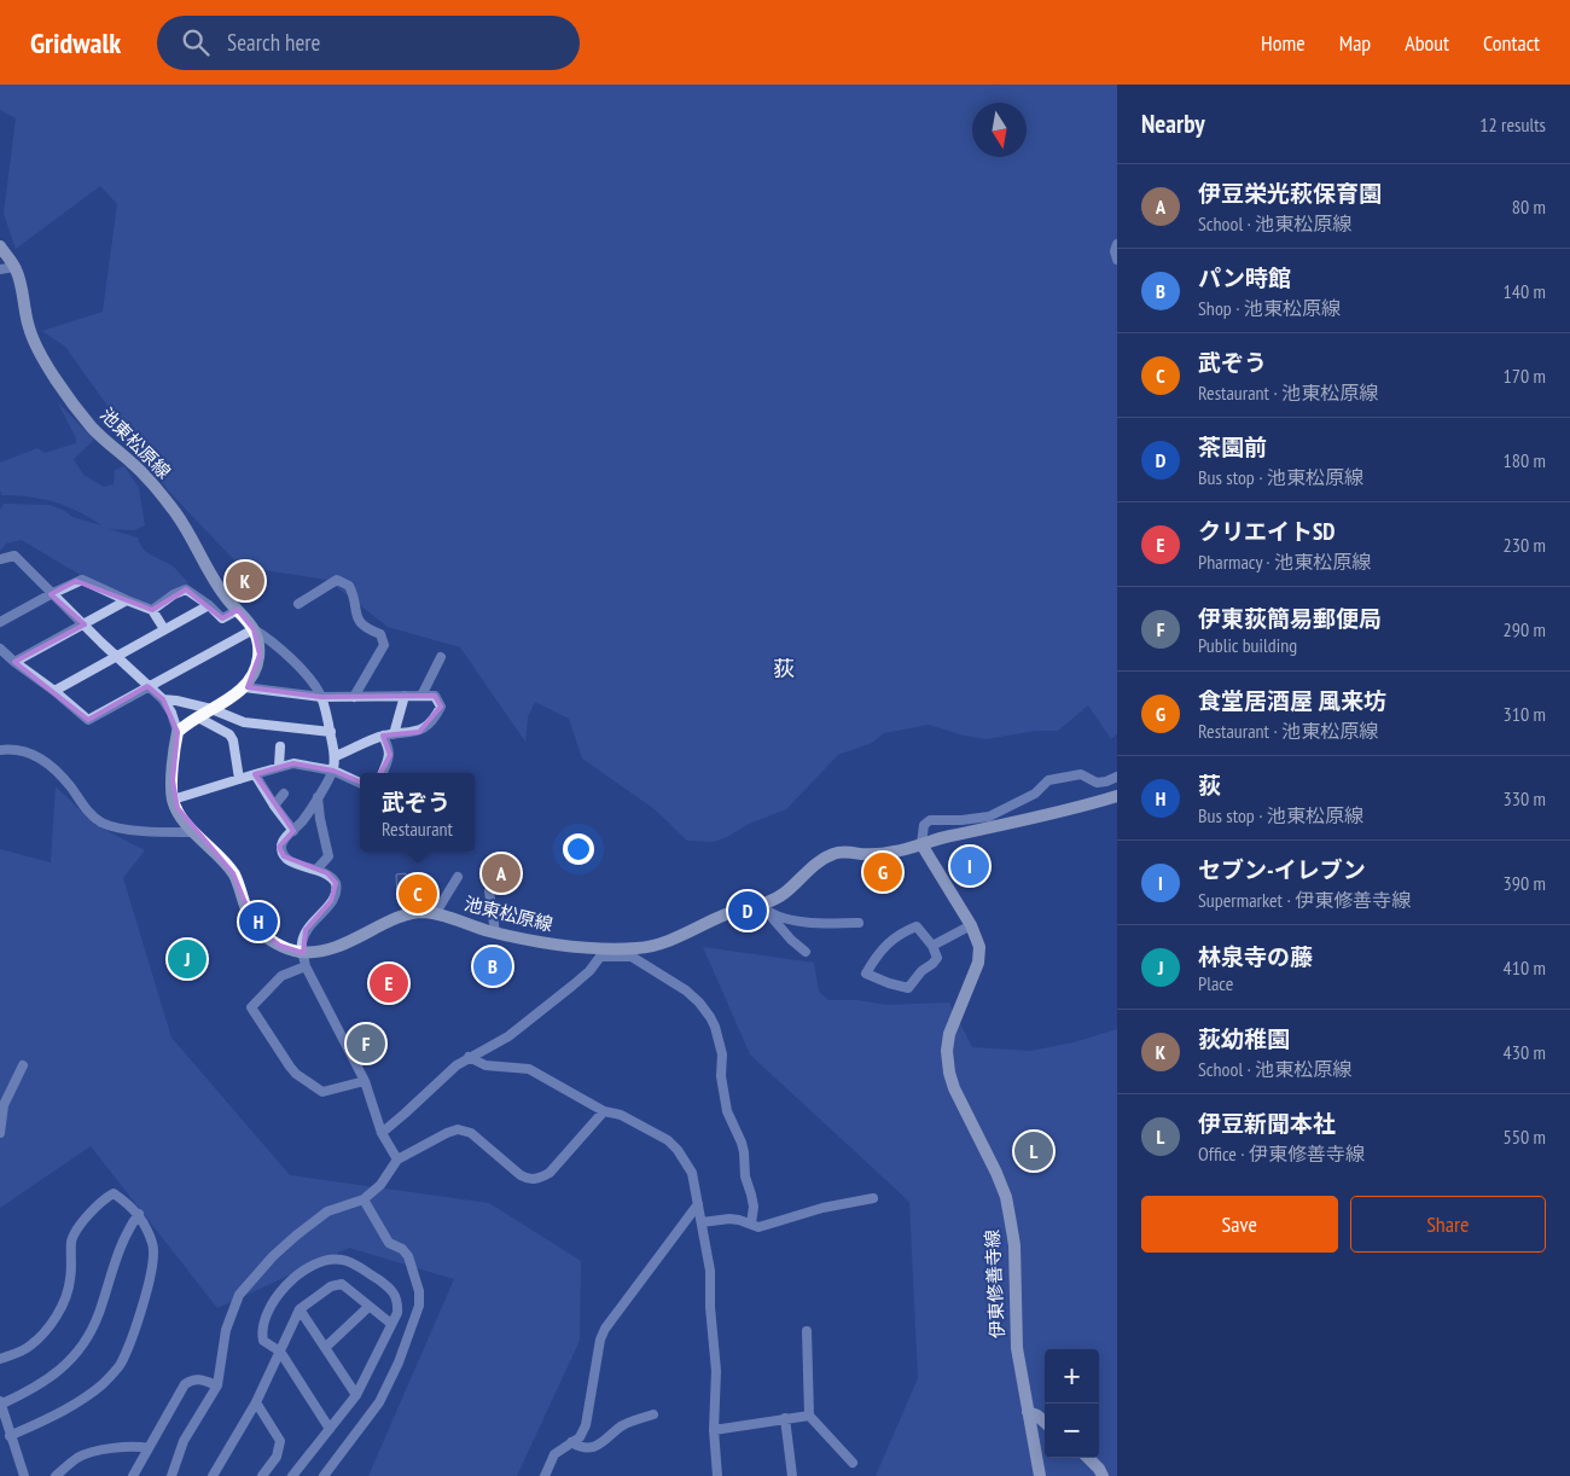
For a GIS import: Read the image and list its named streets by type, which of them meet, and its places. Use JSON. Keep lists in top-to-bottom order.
{
  "streets": {
    "main road": ["池東松原線", "伊東修善寺線"]
  },
  "crossings": [
    ["池東松原線", "伊東修善寺線"]
  ],
  "districts": ["荻"],
  "north": "bottom",
  "page": {
    "header": "Gridwalk",
    "search": "Search here",
    "nav": [
      "Home",
      "Map",
      "About",
      "Contact"
    ],
    "heading": ["Nearby", "12 results"],
    "list": [
      {
        "mark": "A",
        "name": "伊豆栄光萩保育園",
        "note": "School · 池東松原線",
        "value": "80 m"
      },
      {
        "mark": "B",
        "name": "パン時館",
        "note": "Shop · 池東松原線",
        "value": "140 m"
      },
      {
        "mark": "C",
        "name": "武ぞう",
        "note": "Restaurant · 池東松原線",
        "value": "170 m"
      },
      {
        "mark": "D",
        "name": "茶園前",
        "note": "Bus stop · 池東松原線",
        "value": "180 m"
      },
      {
        "mark": "E",
        "name": "クリエイトSD",
        "note": "Pharmacy · 池東松原線",
        "value": "230 m"
      },
      {
        "mark": "F",
        "name": "伊東荻簡易郵便局",
        "note": "Public building",
        "value": "290 m"
      },
      {
        "mark": "G",
        "name": "食堂居酒屋 風来坊",
        "note": "Restaurant · 池東松原線",
        "value": "310 m"
      },
      {
        "mark": "H",
        "name": "荻",
        "note": "Bus stop · 池東松原線",
        "value": "330 m"
      },
      {
        "mark": "I",
        "name": "セブン-イレブン",
        "note": "Supermarket · 伊東修善寺線",
        "value": "390 m"
      },
      {
        "mark": "J",
        "name": "林泉寺の藤",
        "note": "Place",
        "value": "410 m"
      },
      {
        "mark": "K",
        "name": "荻幼稚園",
        "note": "School · 池東松原線",
        "value": "430 m"
      },
      {
        "mark": "L",
        "name": "伊豆新聞本社",
        "note": "Office · 伊東修善寺線",
        "value": "550 m"
      }
    ],
    "pins": [
      "K",
      "I",
      "G",
      "A",
      "C",
      "D",
      "H",
      "J",
      "B",
      "E",
      "F",
      "L"
    ],
    "popup": ["武ぞう", "Restaurant"],
    "buttons": ["Save", "Share"],
    "map_buttons": ["+", "−"]
  }
}
